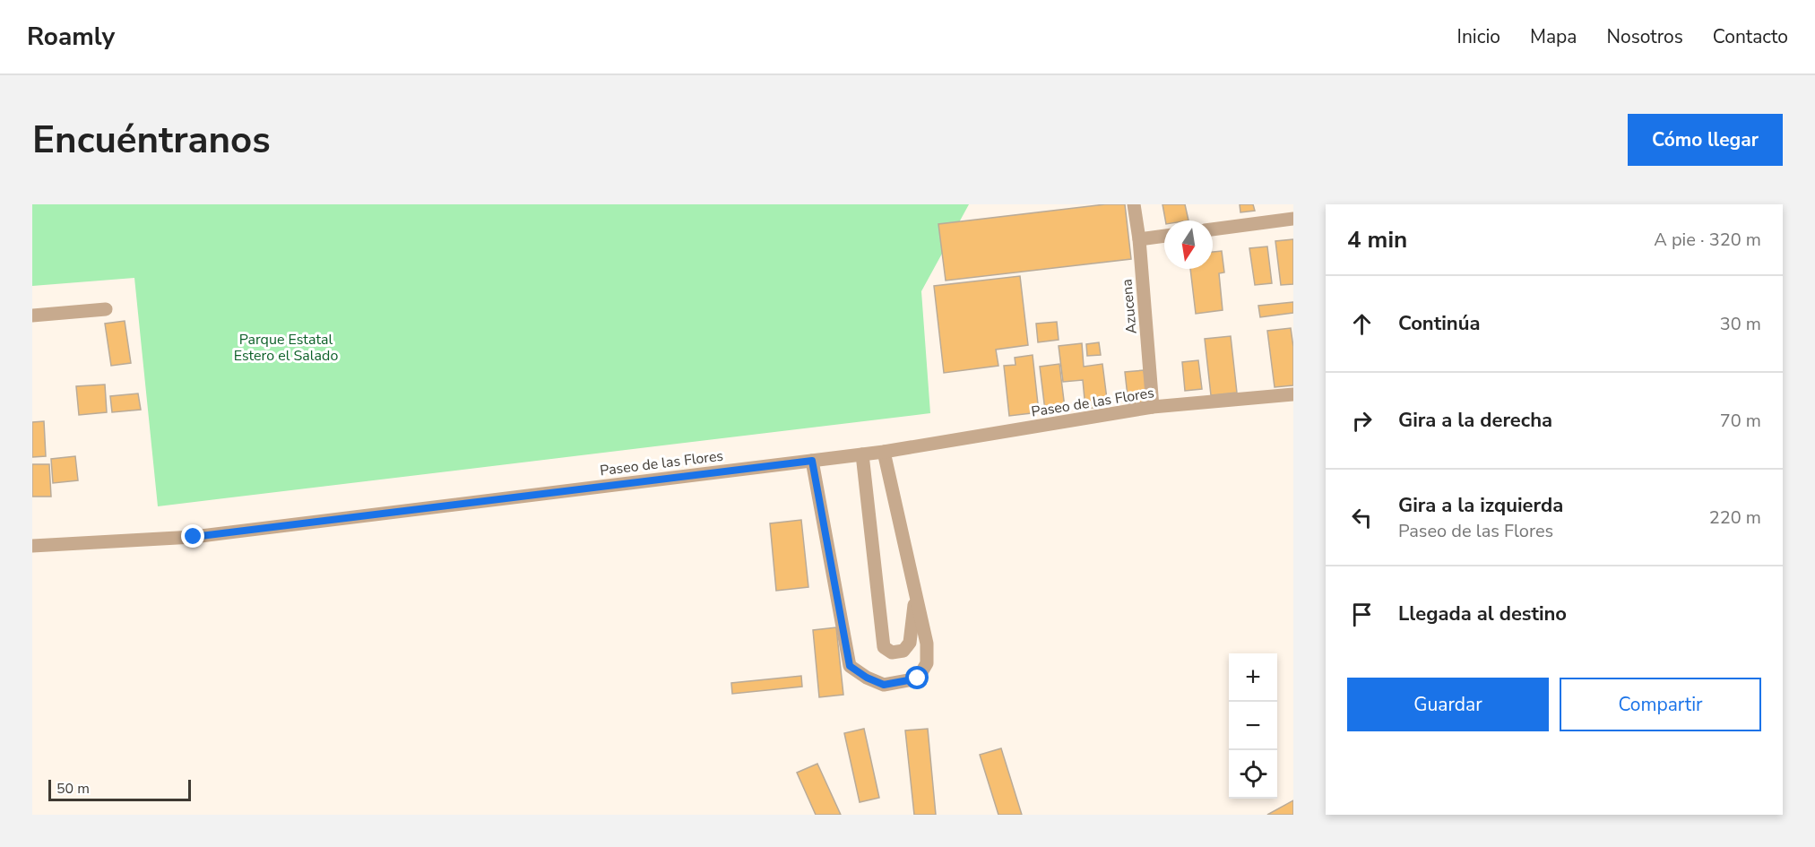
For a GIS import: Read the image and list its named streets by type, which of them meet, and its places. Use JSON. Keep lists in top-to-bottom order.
{
  "streets": {
    "street": ["Azucena", "Paseo de las Flores"]
  },
  "crossings": [
    ["Azucena", "Paseo de las Flores"]
  ],
  "parks": ["Parque Estatal Estero el Salado"],
  "scale_bar": "50 m",
  "north": "bottom",
  "page": {
    "header": "Roamly",
    "nav": [
      "Inicio",
      "Mapa",
      "Nosotros",
      "Contacto"
    ],
    "buttons": [
      "Cómo llegar",
      ["Guardar", "Compartir"]
    ],
    "title": "Encuéntranos",
    "heading": ["4 min", "A pie · 320 m"],
    "list": [
      ["Continúa", "30 m"],
      ["Gira a la derecha", "70 m"],
      ["Gira a la izquierda", "Paseo de las Flores", "220 m"],
      "Llegada al destino"
    ],
    "map_buttons": ["+", "−"],
    "scale": "50 m"
  }
}
